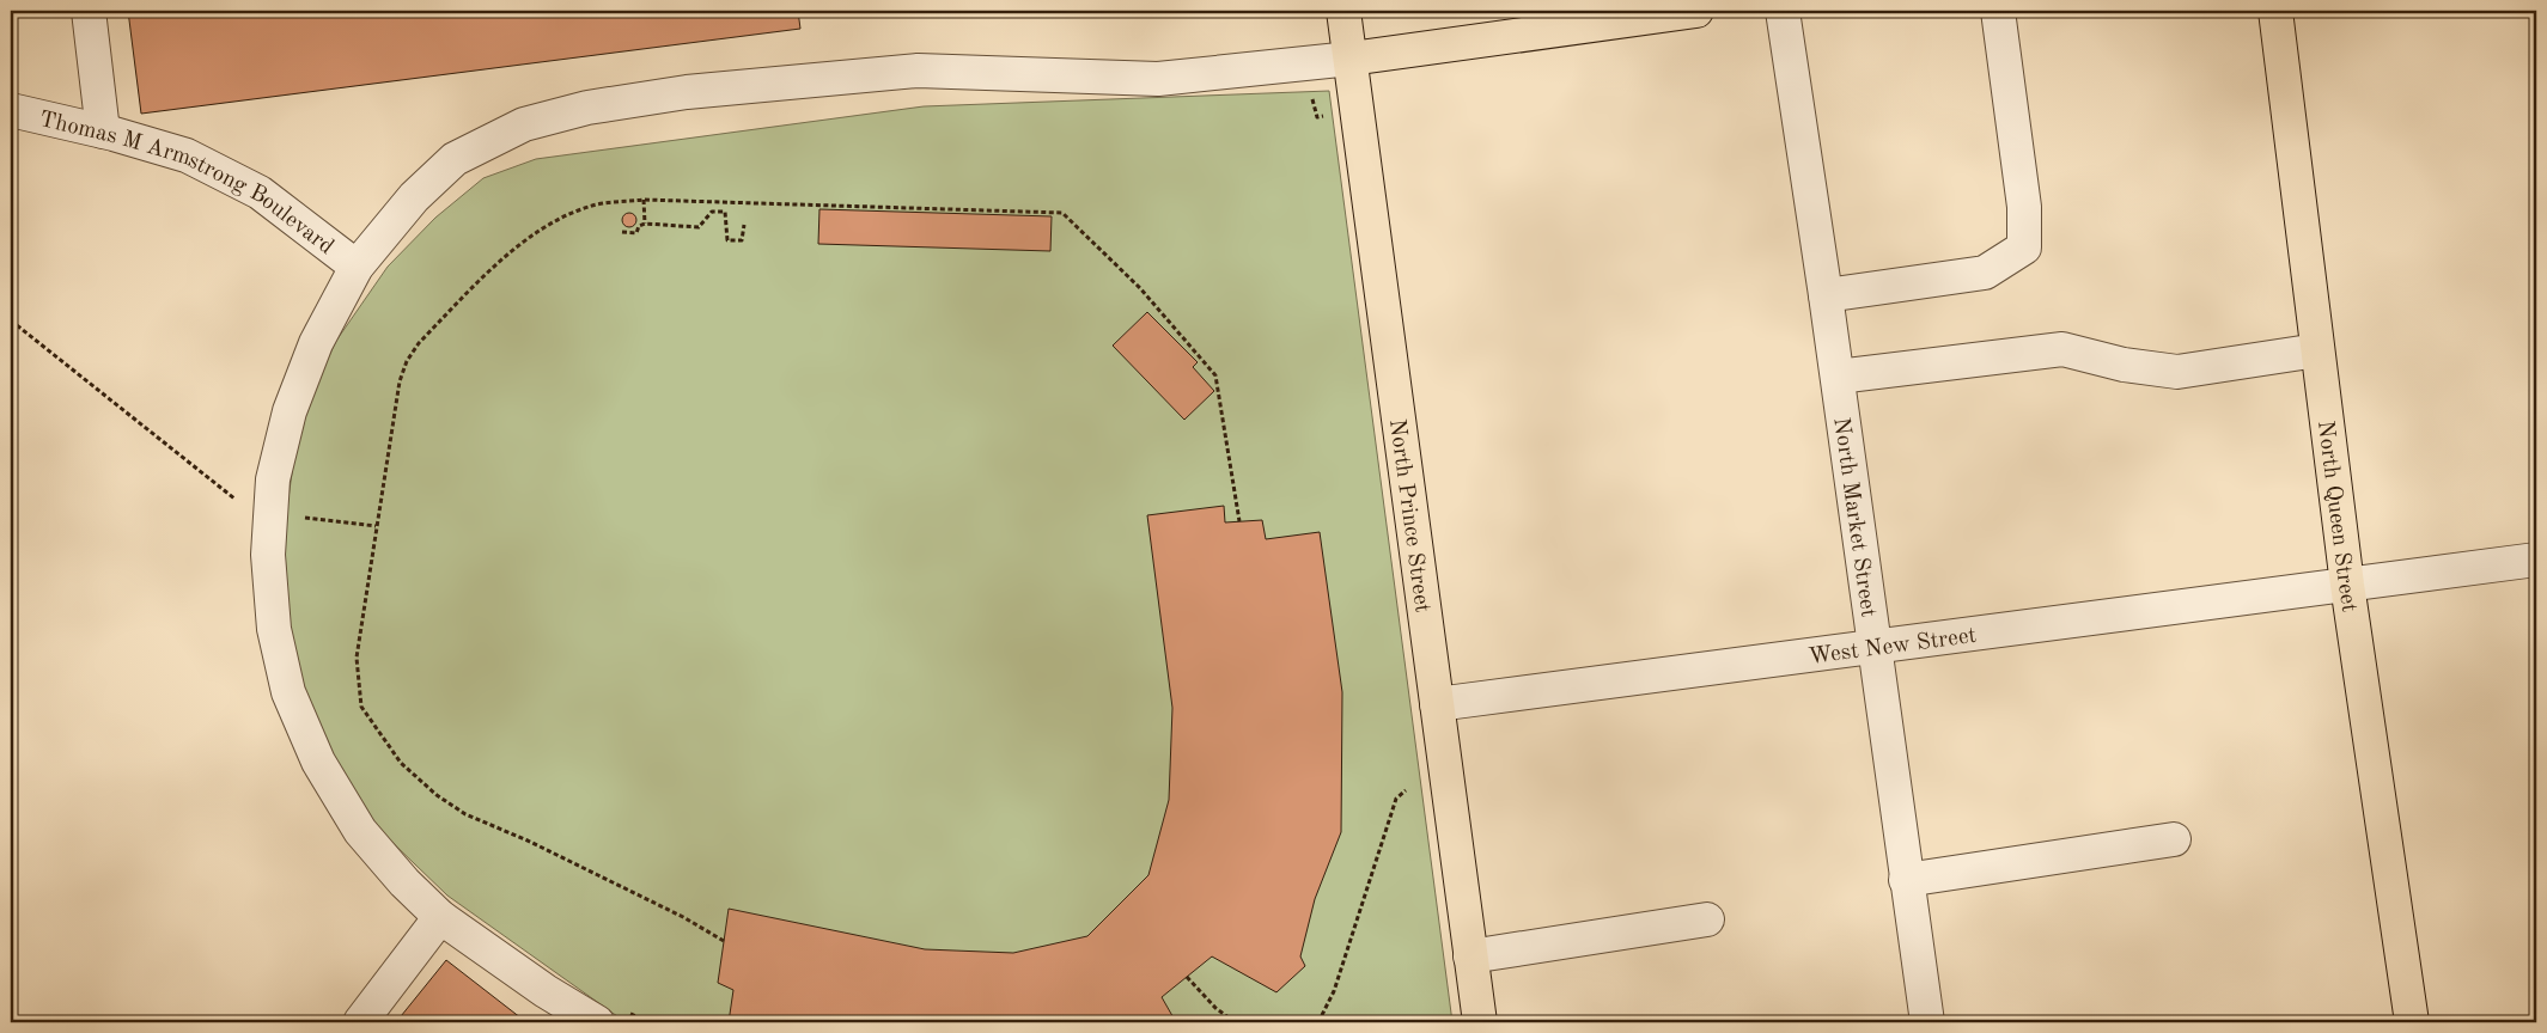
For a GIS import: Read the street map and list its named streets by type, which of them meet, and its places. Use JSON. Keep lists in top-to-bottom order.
{
  "streets": {
    "main road": ["North Prince Street", "North Queen Street"],
    "street": ["Thomas M Armstrong Boulevard", "North Market Street", "West New Street"]
  },
  "crossings": [
    ["North Prince Street", "West New Street"],
    ["North Market Street", "West New Street"],
    ["North Queen Street", "West New Street"]
  ]
}
